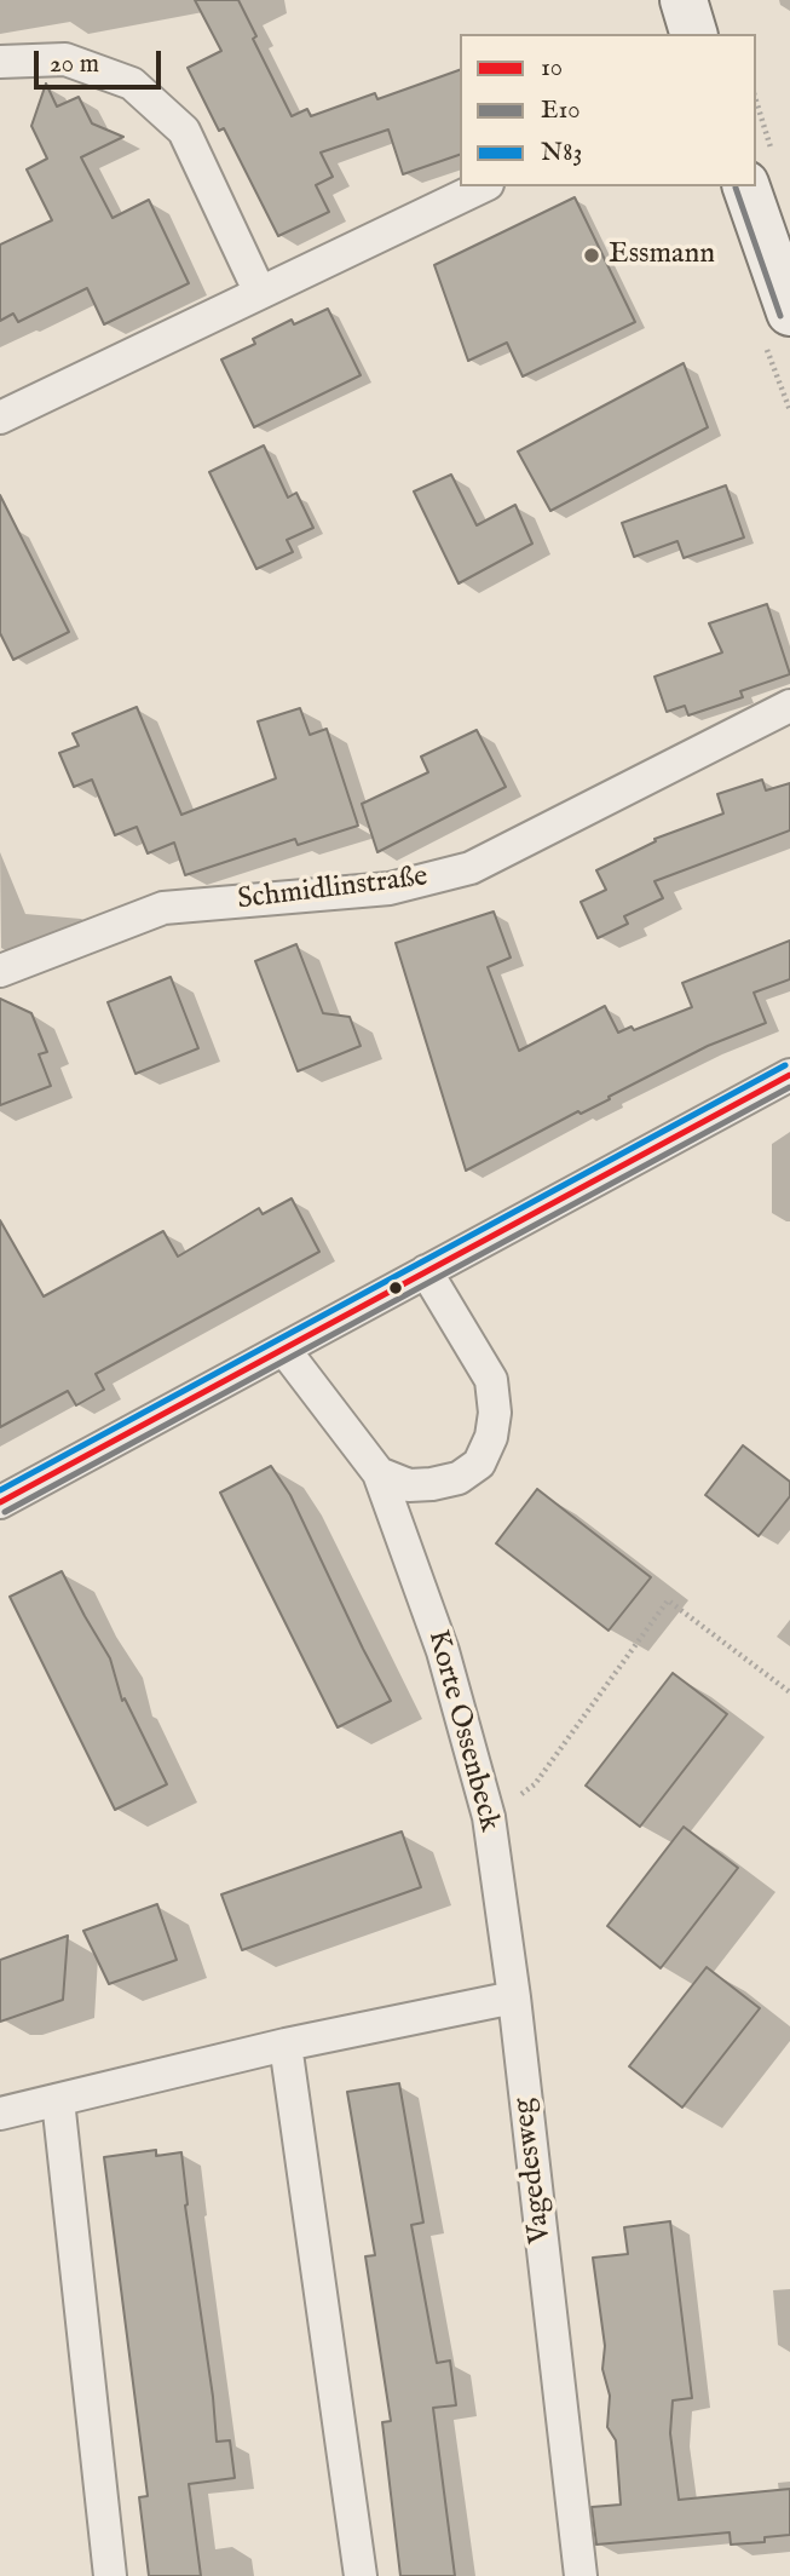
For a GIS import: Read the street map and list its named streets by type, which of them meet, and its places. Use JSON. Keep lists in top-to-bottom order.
{
  "streets": {
    "street": ["Schmidlinstraße", "Korte Ossenbeck", "Vagedesweg"]
  },
  "crossings": [
    ["Korte Ossenbeck", "Vagedesweg"]
  ],
  "places": ["Essmann"],
  "lines": ["transit line E10", "transit line N83", "transit line 10"],
  "legend": ["10", "E10", "N83"],
  "scale_bar": "20 m"
}
